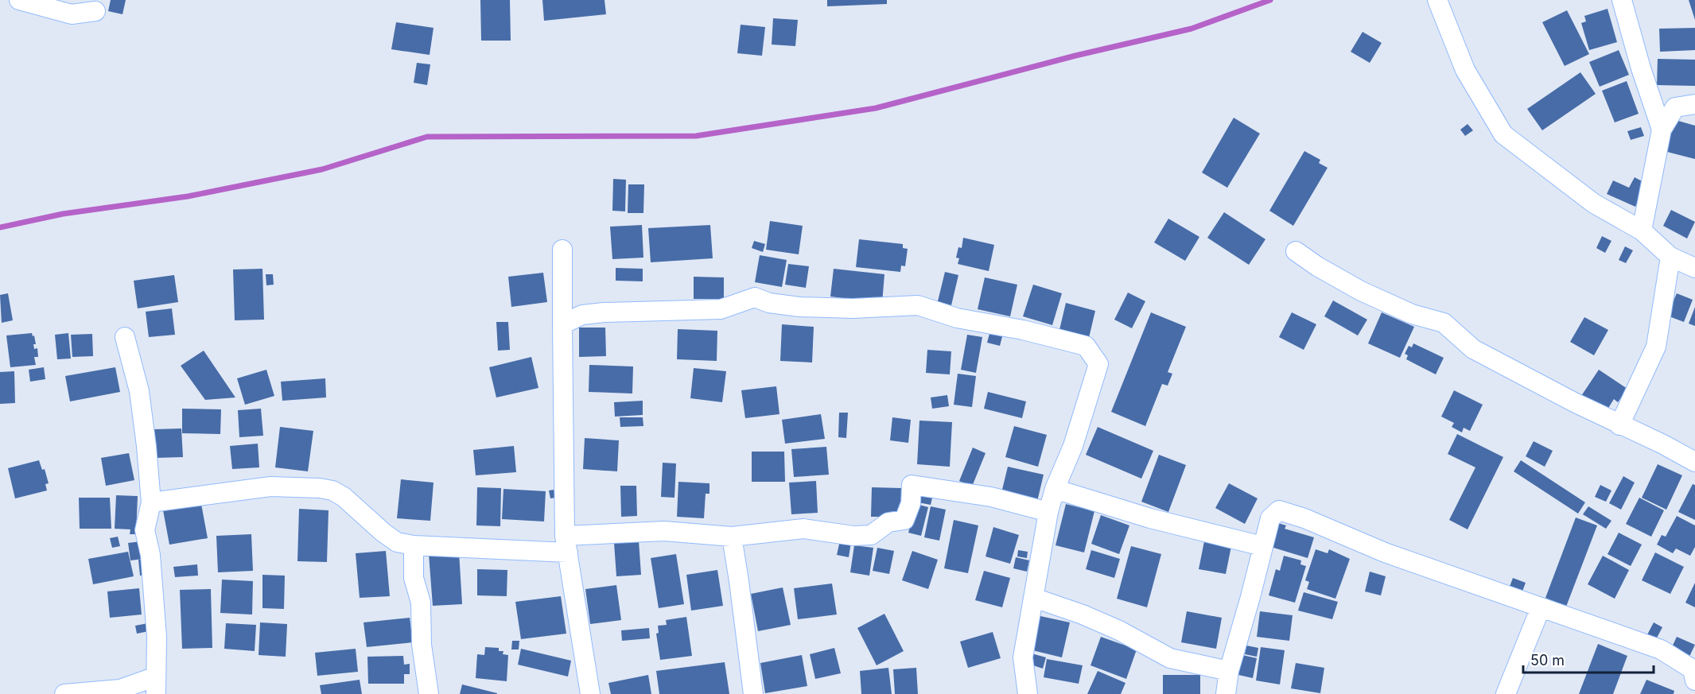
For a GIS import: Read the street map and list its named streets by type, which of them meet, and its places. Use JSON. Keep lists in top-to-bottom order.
{
  "scale_bar": "50 m"
}
